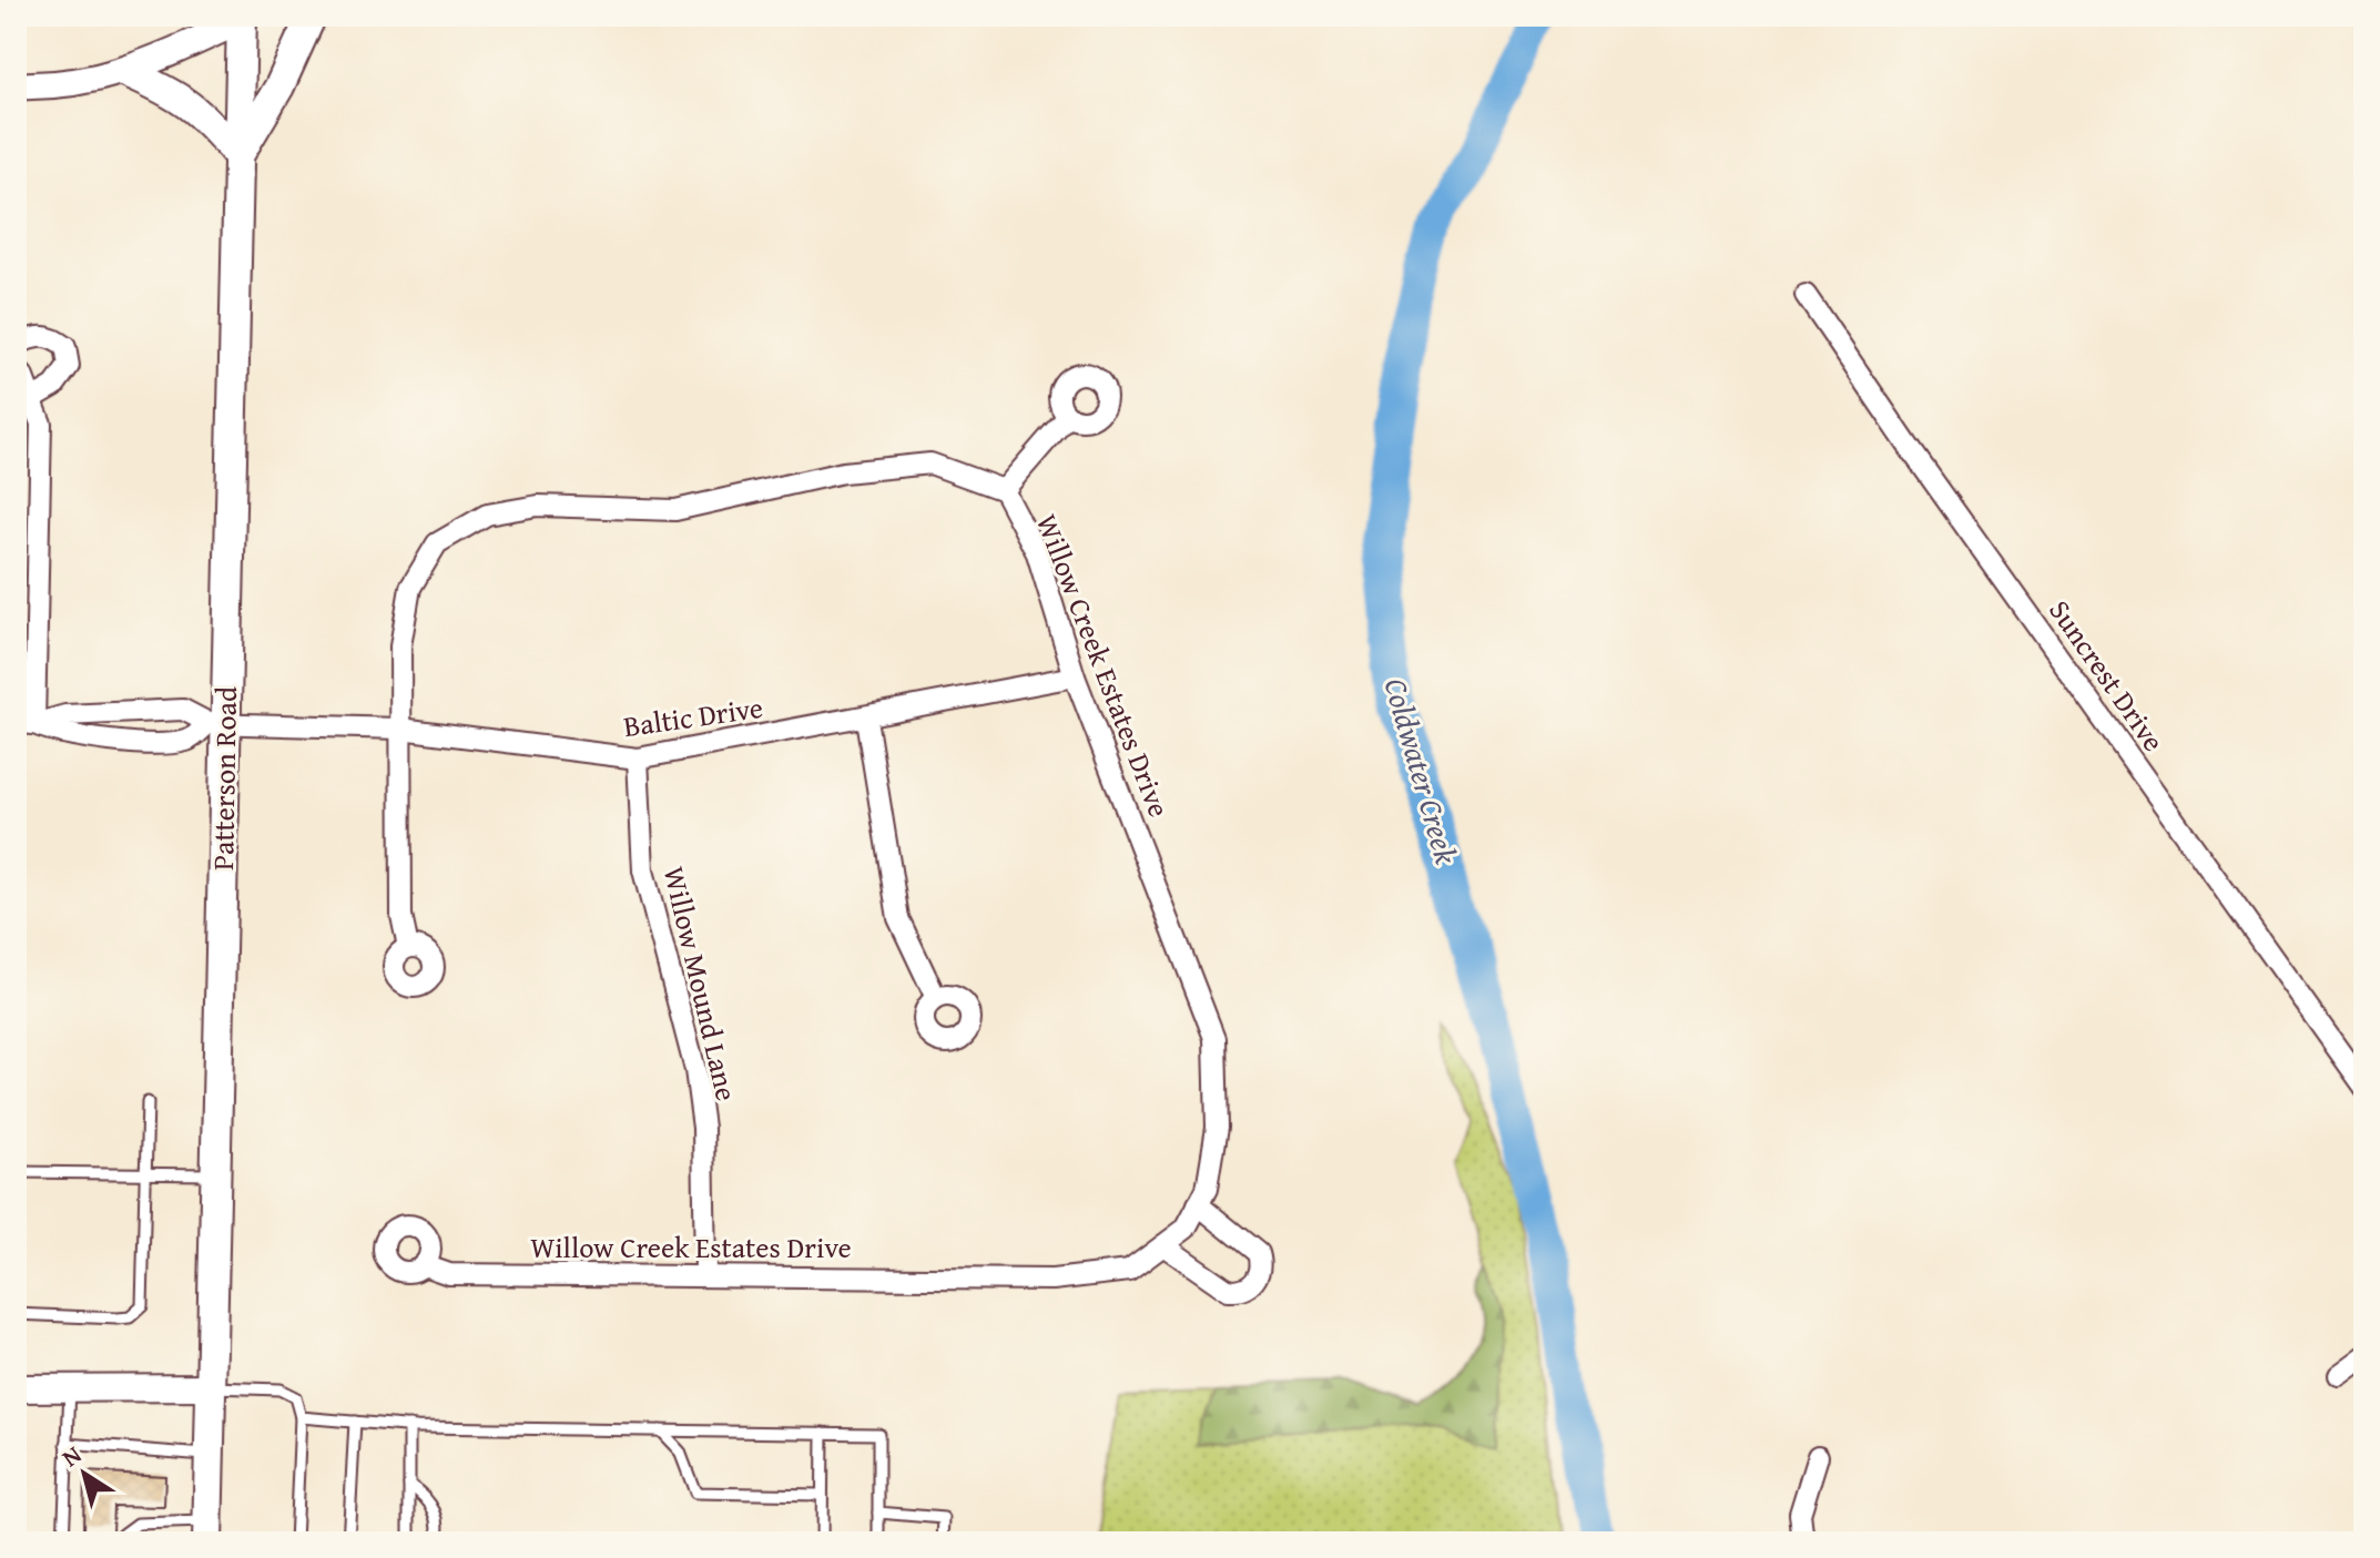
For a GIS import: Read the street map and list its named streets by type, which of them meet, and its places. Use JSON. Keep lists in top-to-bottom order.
{
  "streets": {
    "main road": ["Patterson Road"],
    "street": [
      "Willow Creek Estates Drive",
      "Suncrest Drive",
      "Baltic Drive",
      "Willow Mound Lane"
    ]
  },
  "crossings": [
    ["Willow Creek Estates Drive", "Baltic Drive"],
    ["Willow Creek Estates Drive", "Willow Mound Lane"],
    ["Baltic Drive", "Patterson Road"],
    ["Baltic Drive", "Willow Mound Lane"]
  ],
  "water": ["Coldwater Creek"],
  "north": "top left"
}
